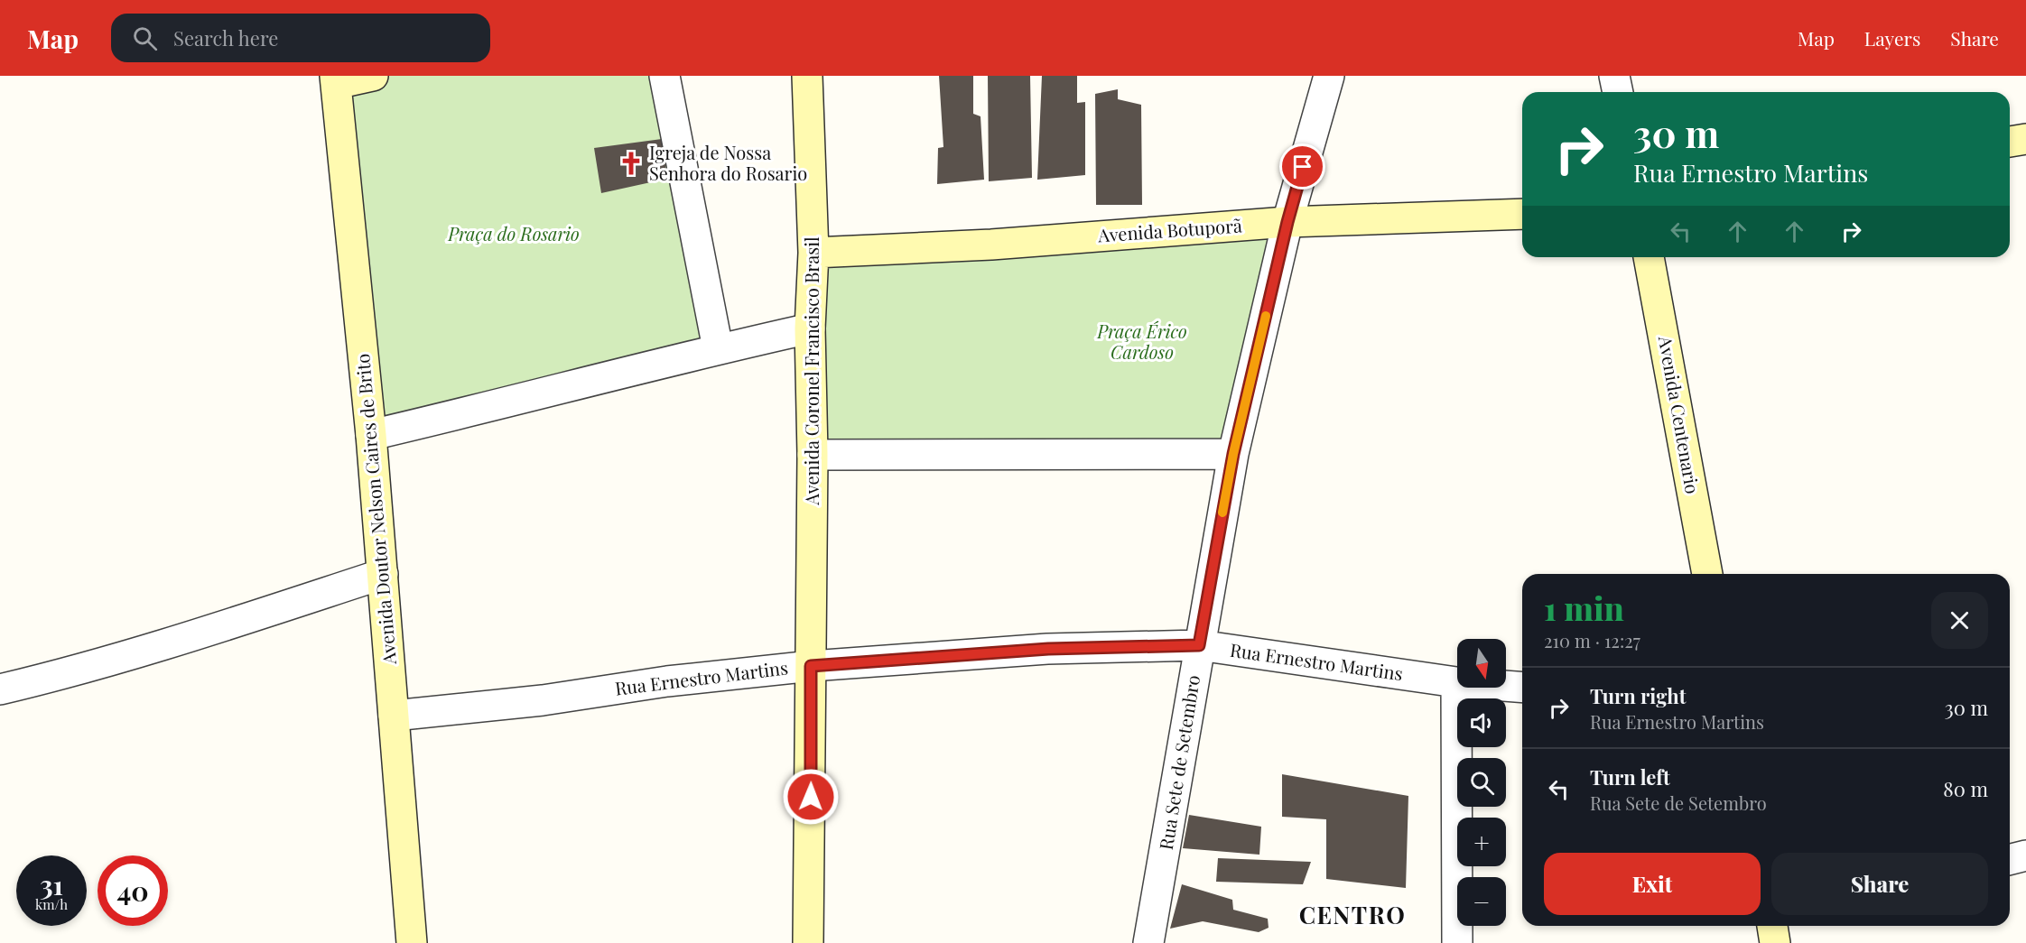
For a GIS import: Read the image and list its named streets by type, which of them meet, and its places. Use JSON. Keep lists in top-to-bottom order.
{
  "streets": {
    "street": [
      "Avenida Botuporã",
      "Avenida Coronel Francisco Brasil",
      "Avenida Centenario",
      "Avenida Doutor Nelson Caires de Brito",
      "Rua Ernestro Martins",
      "Rua Sete de Setembro"
    ]
  },
  "crossings": [
    ["Avenida Botuporã", "Avenida Coronel Francisco Brasil"],
    ["Avenida Botuporã", "Rua Sete de Setembro"],
    ["Avenida Coronel Francisco Brasil", "Rua Ernestro Martins"],
    ["Avenida Doutor Nelson Caires de Brito", "Rua Ernestro Martins"],
    ["Rua Ernestro Martins", "Rua Sete de Setembro"]
  ],
  "districts": ["CENTRO"],
  "parks": ["Praça do Rosario", "Praça Érico Cardoso"],
  "places": {
    "church": ["Igreja de Nossa Senhora do Rosario"]
  },
  "north": "bottom",
  "page": {
    "header": "Map",
    "search": "Search here",
    "nav": ["Map", "Layers", "Share"],
    "turn": ["30 m", "Rua Ernestro Martins"],
    "heading": ["1 min", "210 m · 12:27"],
    "map_buttons": ["+", "−"],
    "list": [
      {
        "name": "Turn right",
        "note": "Rua Ernestro Martins",
        "value": "30 m"
      },
      {
        "name": "Turn left",
        "note": "Rua Sete de Setembro",
        "value": "80 m"
      }
    ],
    "buttons": ["Exit", "Share"],
    "speed": "31 km/h",
    "limit": "40"
  }
}
